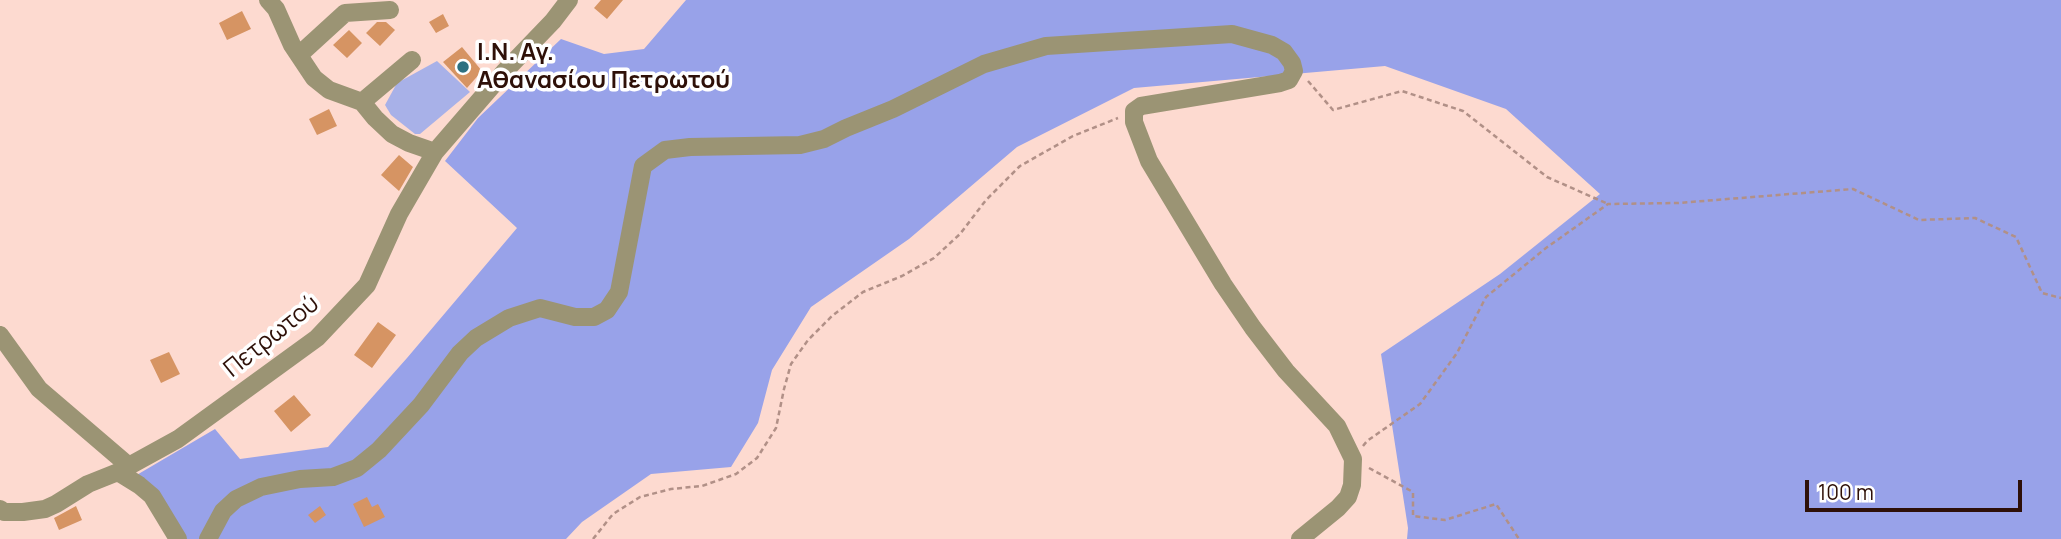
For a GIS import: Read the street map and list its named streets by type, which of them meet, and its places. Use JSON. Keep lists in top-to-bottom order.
{
  "streets": {
    "street": ["Πετρωτού"]
  },
  "places": ["Ι.Ν. Αγ. Αθανασίου Πετρωτού"],
  "scale_bar": "100 m"
}
